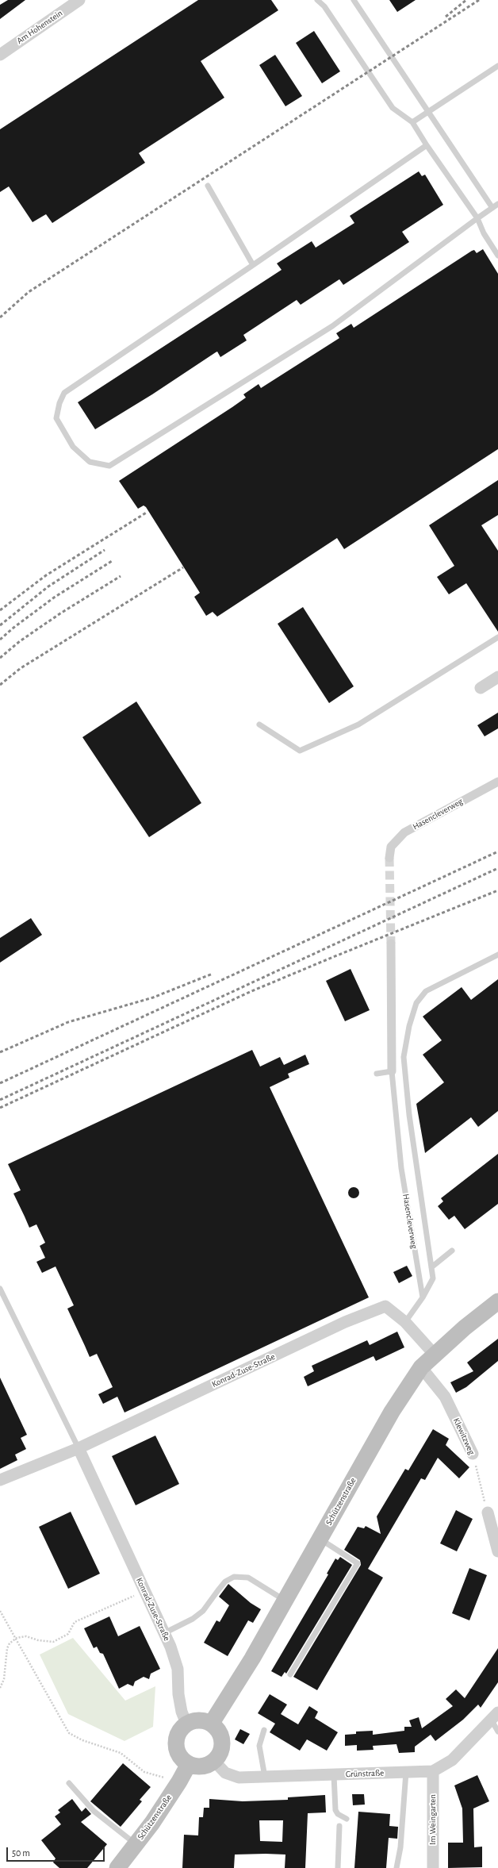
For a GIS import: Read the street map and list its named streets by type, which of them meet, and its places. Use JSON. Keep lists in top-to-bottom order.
{
  "streets": {
    "main road": ["Schützenstraße"],
    "street": [
      "Am Hohenstein",
      "Hasencleverweg",
      "Konrad-Zuse-Straße",
      "Klewitzweg",
      "Grünstraße",
      "Im Weingarten"
    ]
  },
  "crossings": [
    ["Konrad-Zuse-Straße", "Schützenstraße"],
    ["Konrad-Zuse-Straße", "Grünstraße"],
    ["Klewitzweg", "Schützenstraße"],
    ["Schützenstraße", "Grünstraße"],
    ["Grünstraße", "Im Weingarten"]
  ],
  "scale_bar": "50 m"
}
